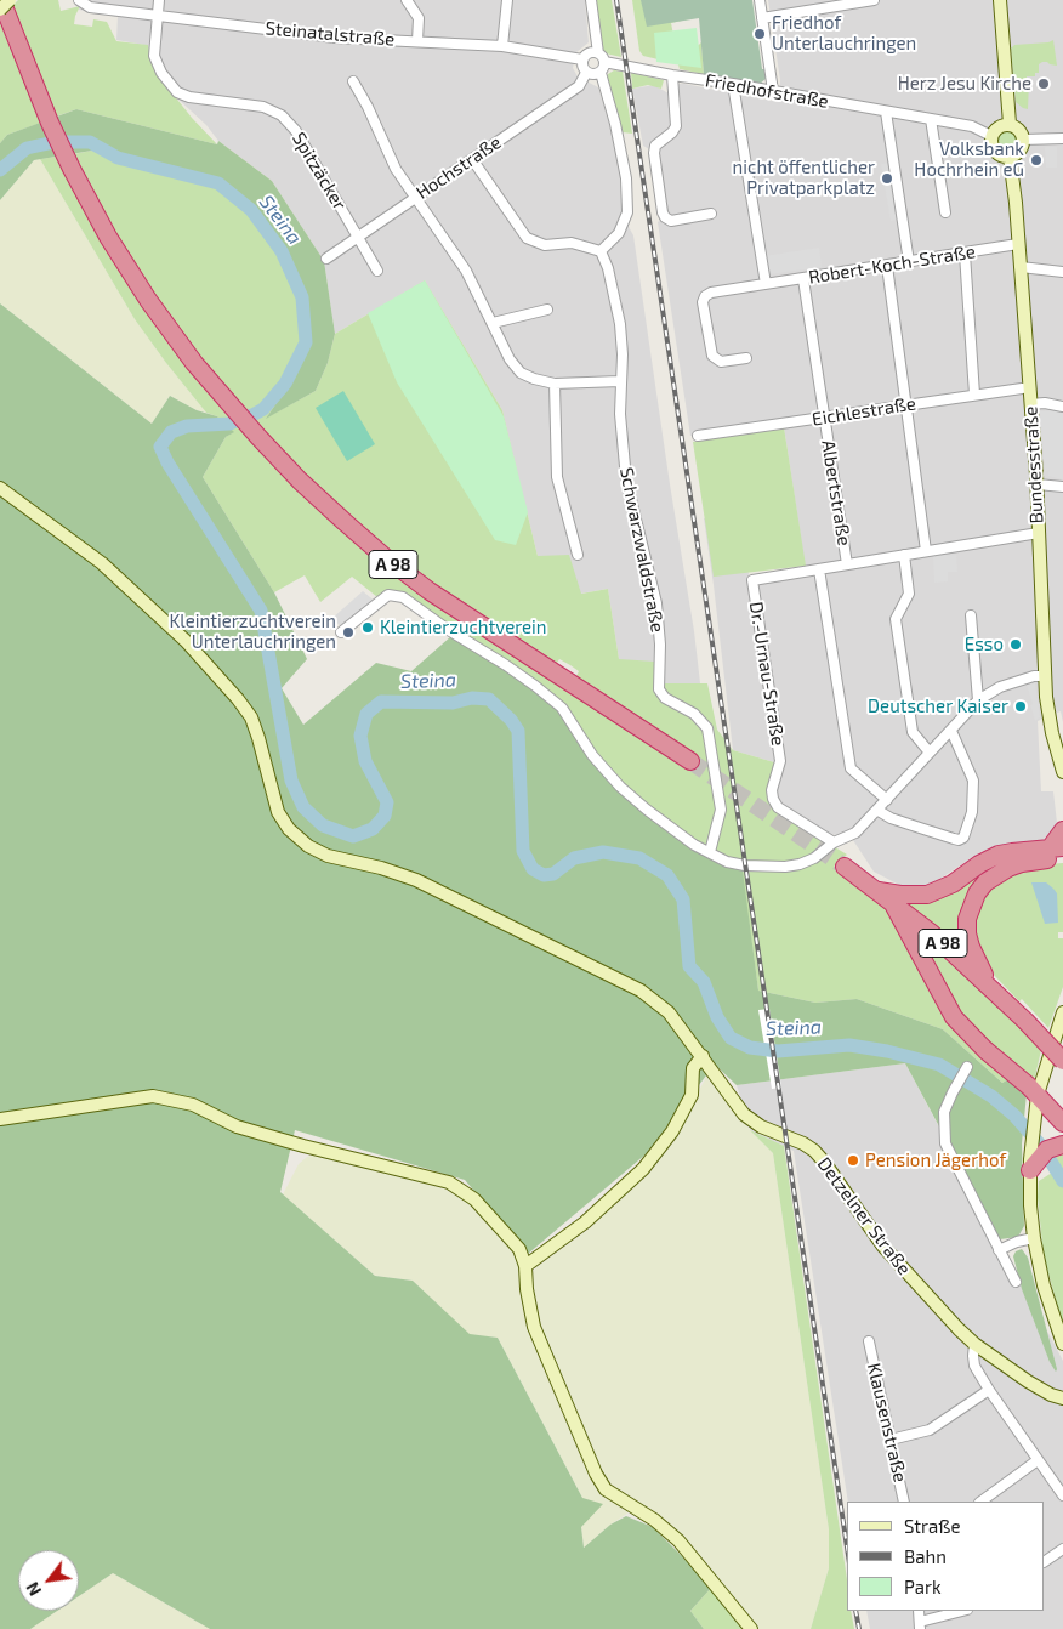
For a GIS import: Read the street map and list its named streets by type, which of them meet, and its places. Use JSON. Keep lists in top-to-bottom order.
{
  "streets": {
    "highway": ["A 98"],
    "main road": ["Bundesstraße", "Detzelner Straße"],
    "street": [
      "Steinatalstraße",
      "Friedhofstraße",
      "Hochstraße",
      "Spitzäcker",
      "Robert-Koch-Straße",
      "Eichlestraße",
      "Albertstraße",
      "Schwarzwaldstraße",
      "Dr.-Urnau-Straße",
      "Klausenstraße"
    ]
  },
  "crossings": [
    ["Steinatalstraße", "Friedhofstraße"],
    ["Steinatalstraße", "Hochstraße"],
    ["Steinatalstraße", "Spitzäcker"],
    ["Friedhofstraße", "Hochstraße"],
    ["Friedhofstraße", "Bundesstraße"],
    ["Hochstraße", "Spitzäcker"],
    ["Robert-Koch-Straße", "Bundesstraße"],
    ["Robert-Koch-Straße", "Albertstraße"],
    ["Eichlestraße", "Bundesstraße"],
    ["Eichlestraße", "Albertstraße"],
    ["Bundesstraße", "Dr.-Urnau-Straße"],
    ["Albertstraße", "Dr.-Urnau-Straße"]
  ],
  "water": ["Steina"],
  "places": [
    "Friedhof Unterlauchringen",
    "Herz Jesu Kirche",
    "Volksbank Hochrhein eG",
    "nicht öffentlicher Privatparkplatz",
    "Kleintierzuchtverein",
    "Kleintierzuchtverein Unterlauchringen",
    "Esso",
    "Deutscher Kaiser",
    "Pension Jägerhof"
  ],
  "legend": ["Straße", "Bahn", "Park"],
  "north": "bottom left"
}
